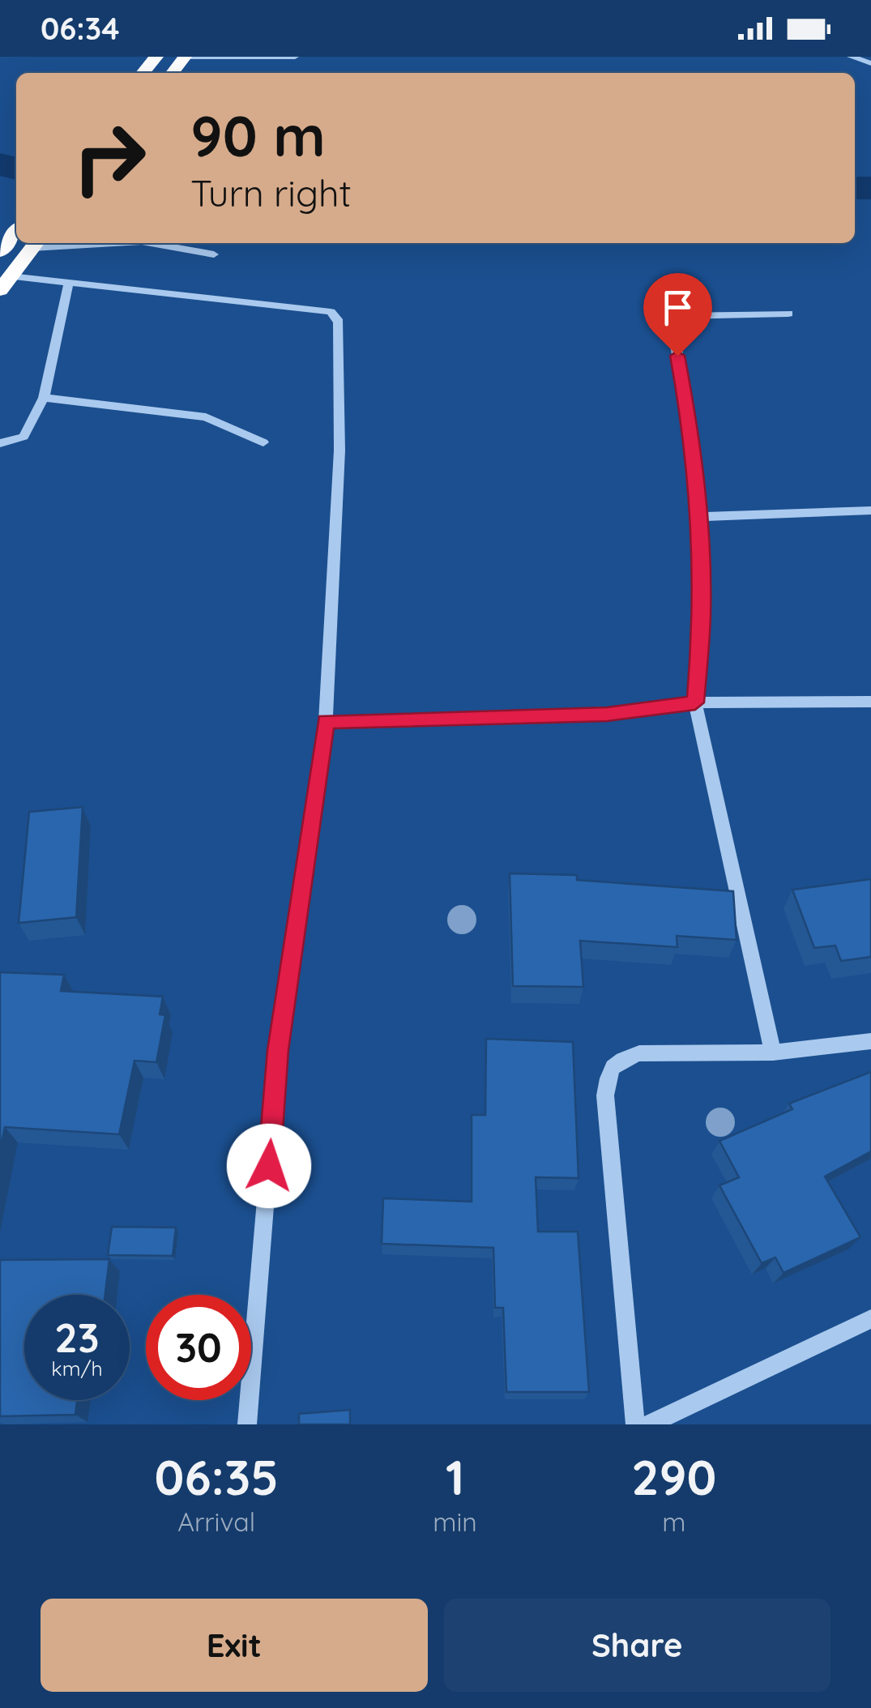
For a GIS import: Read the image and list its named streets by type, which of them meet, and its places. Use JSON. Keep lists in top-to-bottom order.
{
  "page": {
    "status": "06:34",
    "turn": ["90 m", "Turn right"],
    "speed": "23 km/h",
    "limit": "30",
    "eta": [
      "06:35",
      "Arrival",
      "1",
      "min",
      "290",
      "m"
    ],
    "buttons": ["Exit", "Share"]
  }
}
